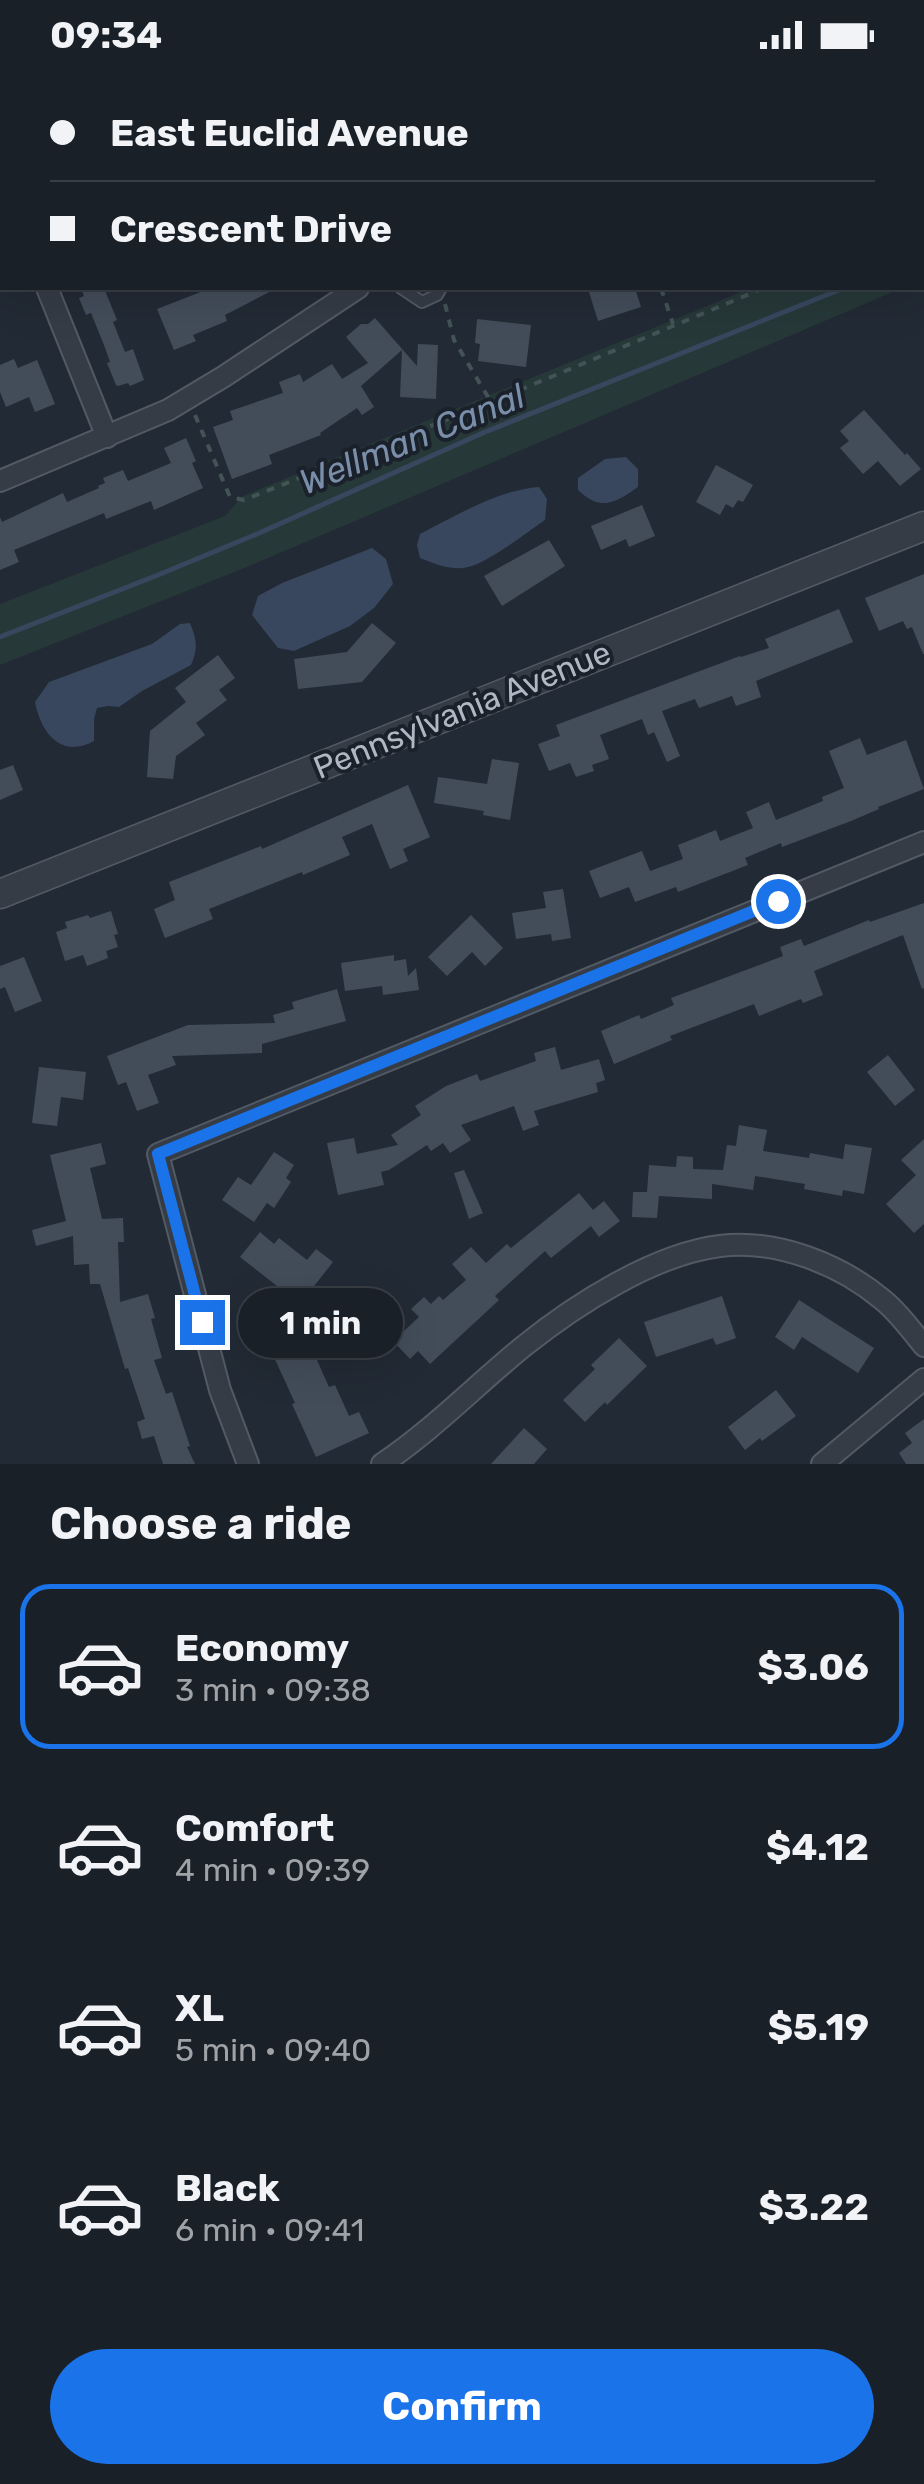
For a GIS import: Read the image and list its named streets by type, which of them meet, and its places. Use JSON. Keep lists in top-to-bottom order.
{
  "streets": {
    "street": ["Pennsylvania Avenue"]
  },
  "water": ["Wellman Canal"],
  "page": {
    "status": "09:34",
    "banner": ["East Euclid Avenue", "Crescent Drive"],
    "bubble": "1 min",
    "heading": "Choose a ride",
    "list": [
      {
        "name": "Economy",
        "note": "3 min · 09:38",
        "value": "$3.06"
      },
      {
        "name": "Comfort",
        "note": "4 min · 09:39",
        "value": "$4.12"
      },
      {
        "name": "XL",
        "note": "5 min · 09:40",
        "value": "$5.19"
      },
      {
        "name": "Black",
        "note": "6 min · 09:41",
        "value": "$3.22"
      }
    ],
    "buttons": "Confirm"
  }
}
